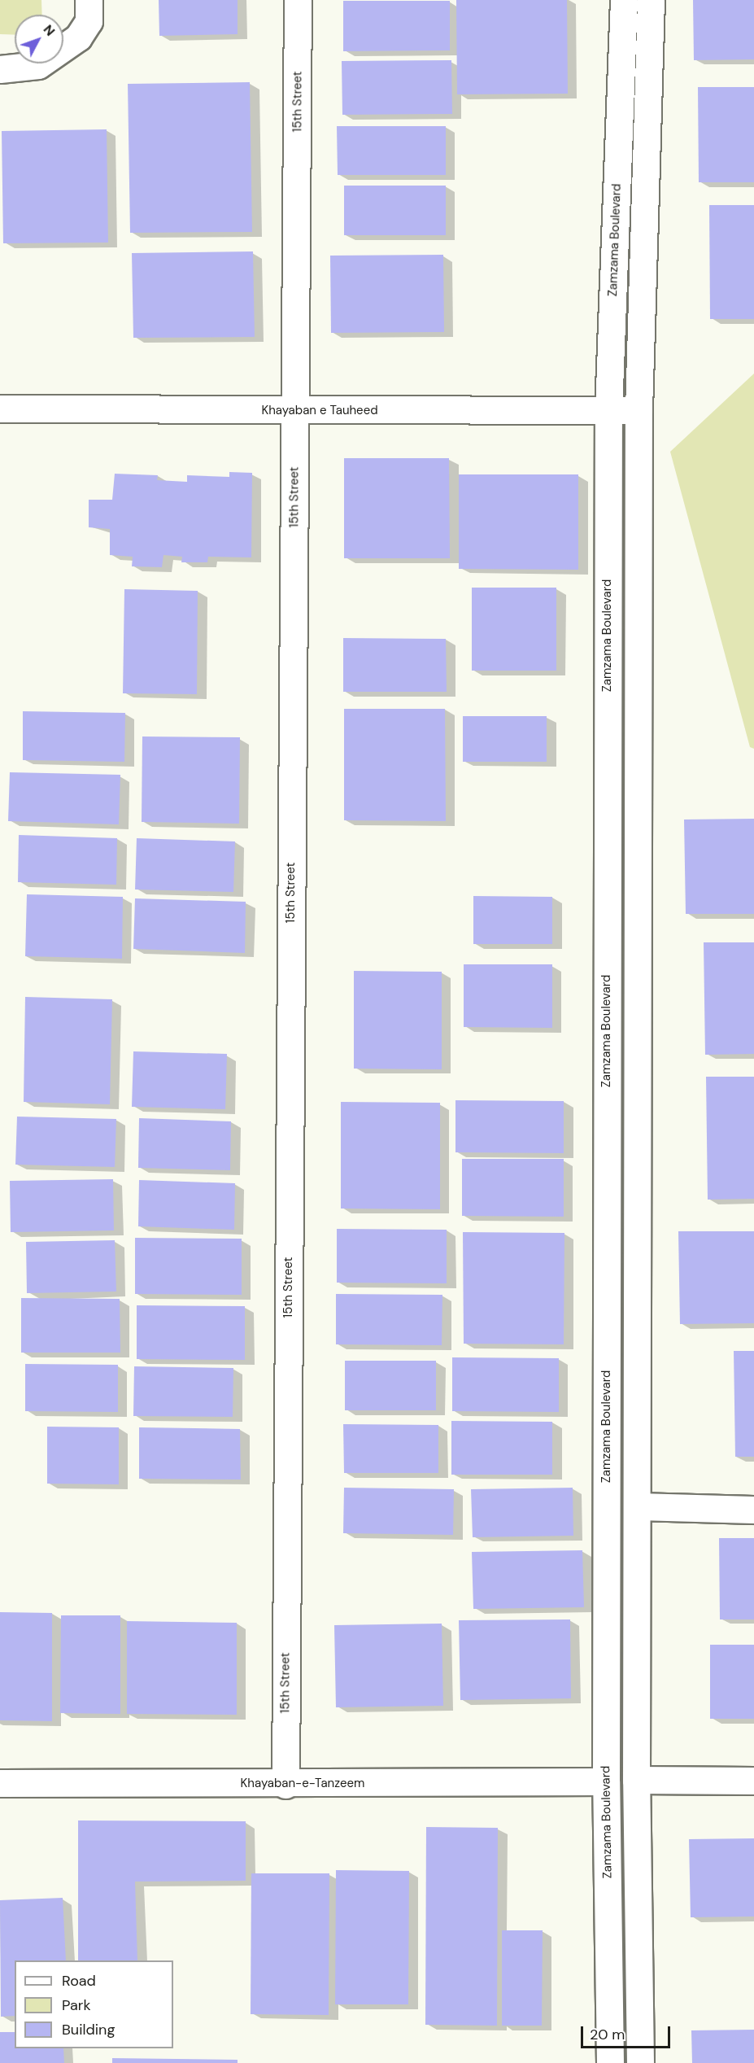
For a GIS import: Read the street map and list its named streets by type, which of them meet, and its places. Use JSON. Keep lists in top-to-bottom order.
{
  "streets": {
    "main road": [
      "15th Street",
      "Zamzama Boulevard",
      "Khayaban e Tauheed",
      "Khayaban-e-Tanzeem"
    ]
  },
  "crossings": [
    ["15th Street", "Khayaban e Tauheed"],
    ["15th Street", "Khayaban-e-Tanzeem"],
    ["Zamzama Boulevard", "Khayaban e Tauheed"],
    ["Zamzama Boulevard", "Khayaban-e-Tanzeem"]
  ],
  "legend": ["Road", "Park", "Building"],
  "scale_bar": "20 m",
  "north": "top right"
}
